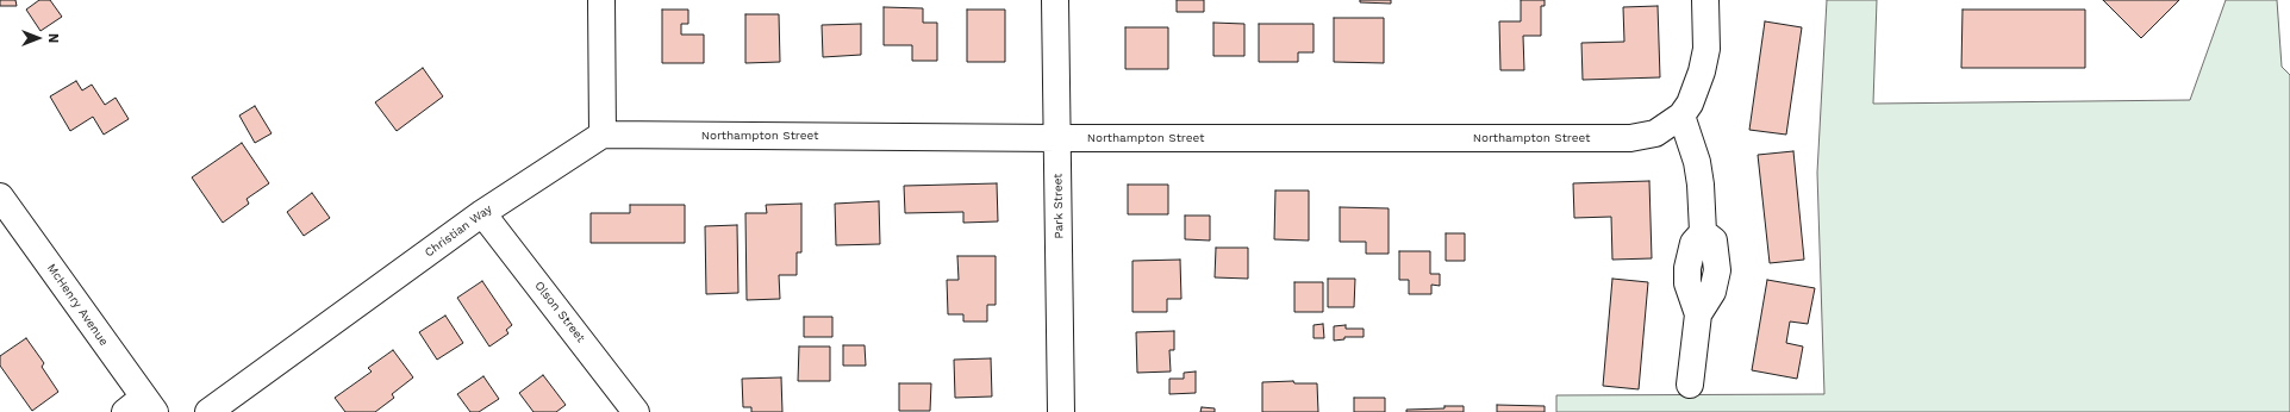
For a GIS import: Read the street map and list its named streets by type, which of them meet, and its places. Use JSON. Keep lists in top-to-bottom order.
{
  "streets": {
    "street": [
      "Northampton Street",
      "Park Street",
      "Christian Way",
      "McHenry Avenue",
      "Olson Street"
    ]
  },
  "crossings": [
    ["Northampton Street", "Park Street"],
    ["Northampton Street", "Christian Way"],
    ["Christian Way", "Olson Street"]
  ],
  "north": "right"
}
